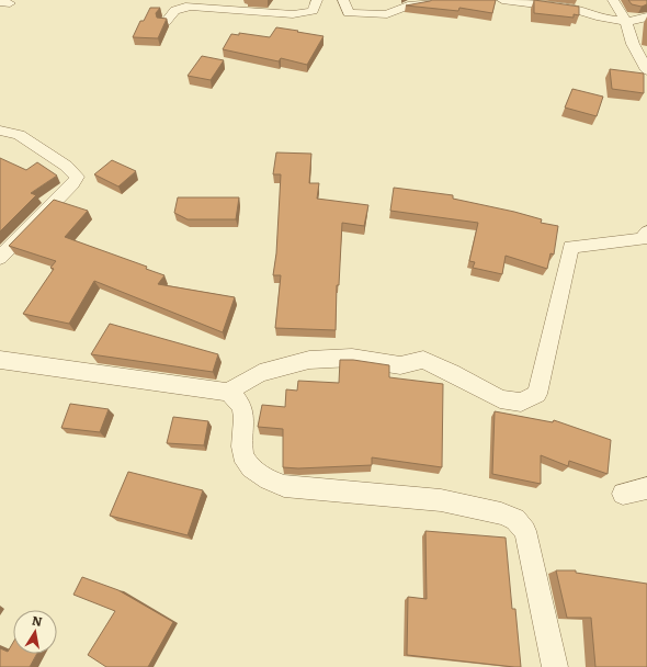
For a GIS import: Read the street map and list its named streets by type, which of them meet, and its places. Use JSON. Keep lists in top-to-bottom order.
{
  "north": "top"
}
